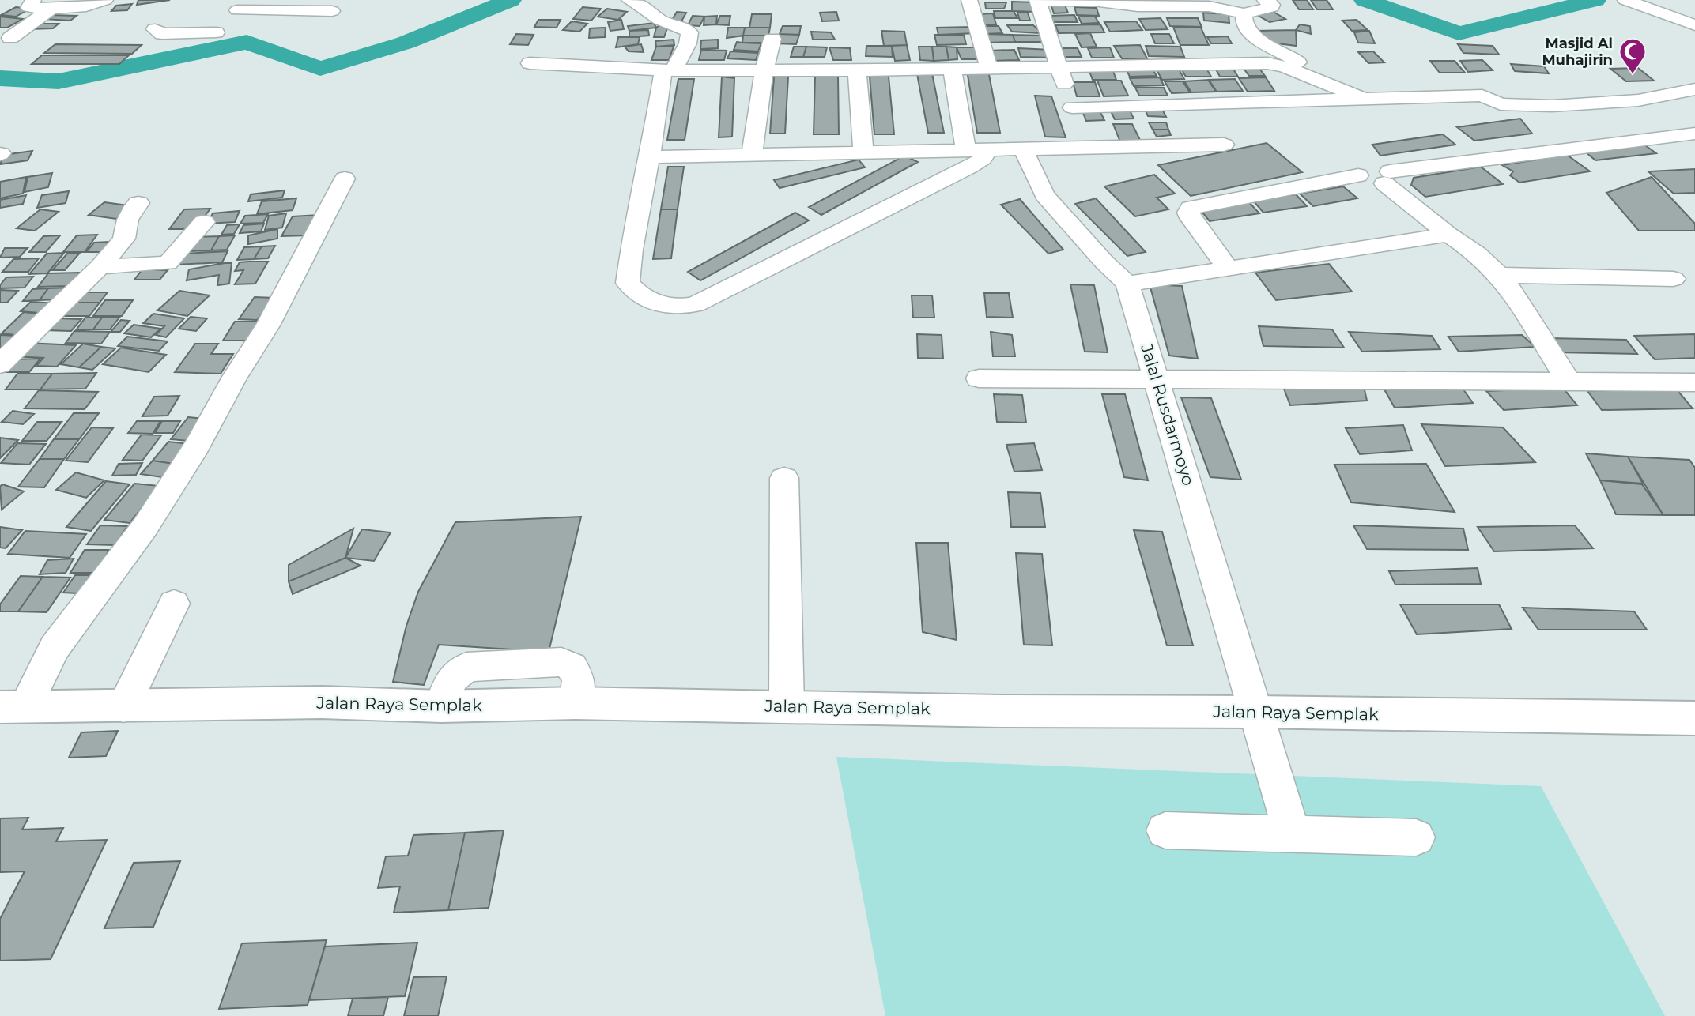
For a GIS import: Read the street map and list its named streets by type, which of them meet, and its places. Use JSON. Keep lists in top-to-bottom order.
{
  "streets": {
    "main road": ["Jalan Raya Semplak"],
    "street": ["Jalal Rusdarmoyo"]
  },
  "crossings": [
    ["Jalal Rusdarmoyo", "Jalan Raya Semplak"]
  ],
  "places": {
    "mosque": ["Masjid Al Muhajirin"]
  }
}
